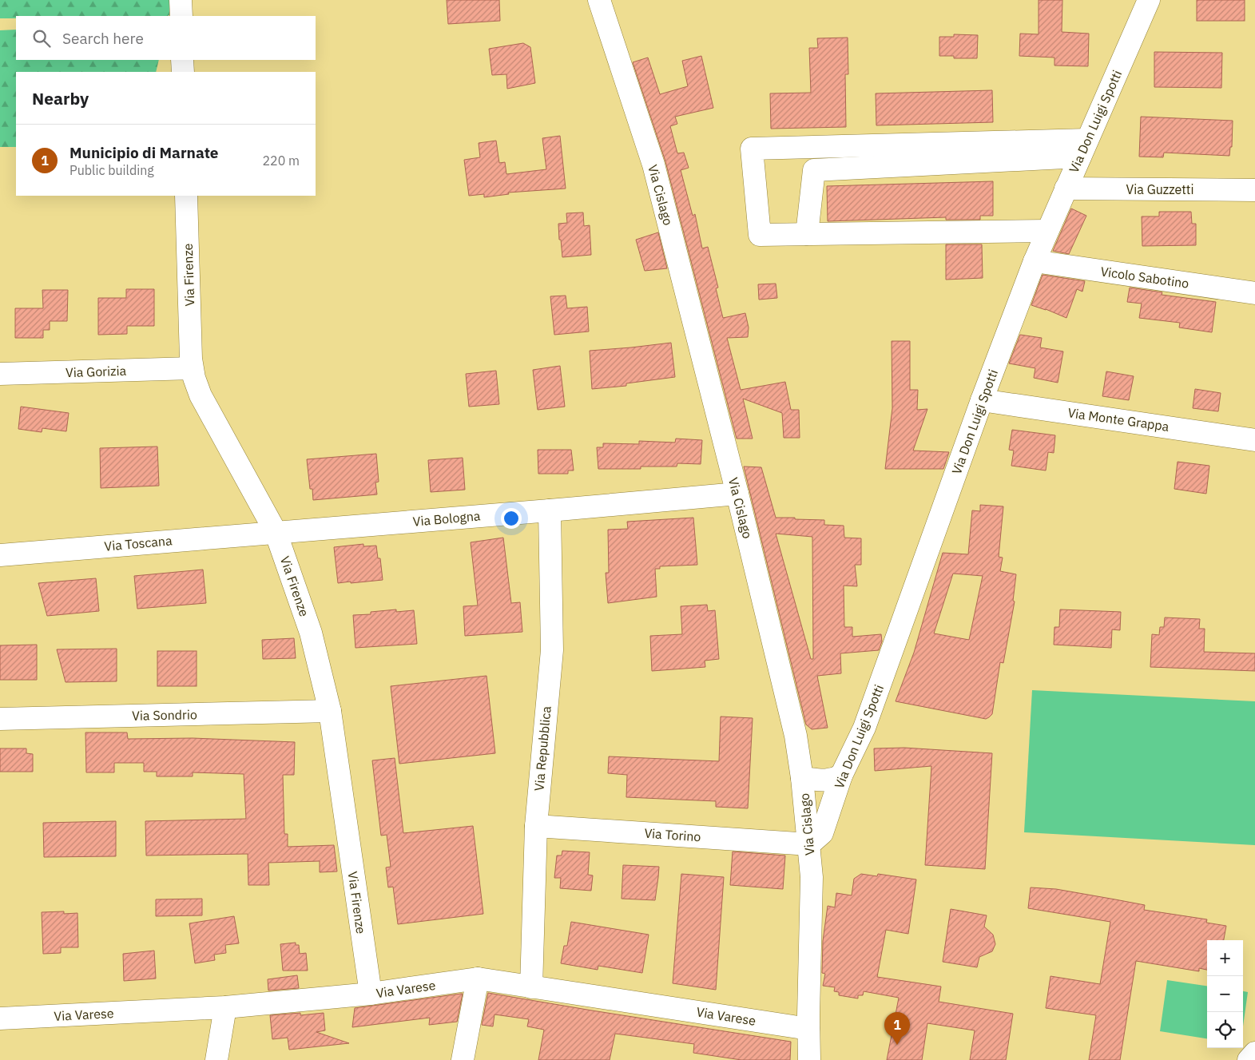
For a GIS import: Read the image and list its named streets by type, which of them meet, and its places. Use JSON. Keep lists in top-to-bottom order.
{
  "streets": {
    "street": [
      "Via Don Luigi Spotti",
      "Via Guzzetti",
      "Via Cislago",
      "Via Firenze",
      "Vicolo Sabotino",
      "Via Gorizia",
      "Via Monte Grappa",
      "Via Bologna",
      "Via Toscana",
      "Via Sondrio",
      "Via Repubblica",
      "Via Torino",
      "Via Varese"
    ]
  },
  "crossings": [
    ["Via Don Luigi Spotti", "Via Guzzetti"],
    ["Via Don Luigi Spotti", "Via Cislago"],
    ["Via Don Luigi Spotti", "Vicolo Sabotino"],
    ["Via Don Luigi Spotti", "Via Monte Grappa"],
    ["Via Don Luigi Spotti", "Via Torino"],
    ["Via Cislago", "Via Bologna"],
    ["Via Cislago", "Via Torino"],
    ["Via Cislago", "Via Varese"],
    ["Via Firenze", "Via Gorizia"],
    ["Via Firenze", "Via Bologna"],
    ["Via Firenze", "Via Toscana"],
    ["Via Firenze", "Via Sondrio"],
    ["Via Firenze", "Via Varese"],
    ["Via Bologna", "Via Toscana"],
    ["Via Bologna", "Via Repubblica"],
    ["Via Repubblica", "Via Torino"],
    ["Via Repubblica", "Via Varese"]
  ],
  "page": {
    "search": "Search here",
    "heading": "Nearby",
    "list": [
      {
        "mark": "1",
        "name": "Municipio di Marnate",
        "note": "Public building",
        "value": "220 m"
      }
    ],
    "map_buttons": ["+", "−"],
    "pins": "1"
  }
}
